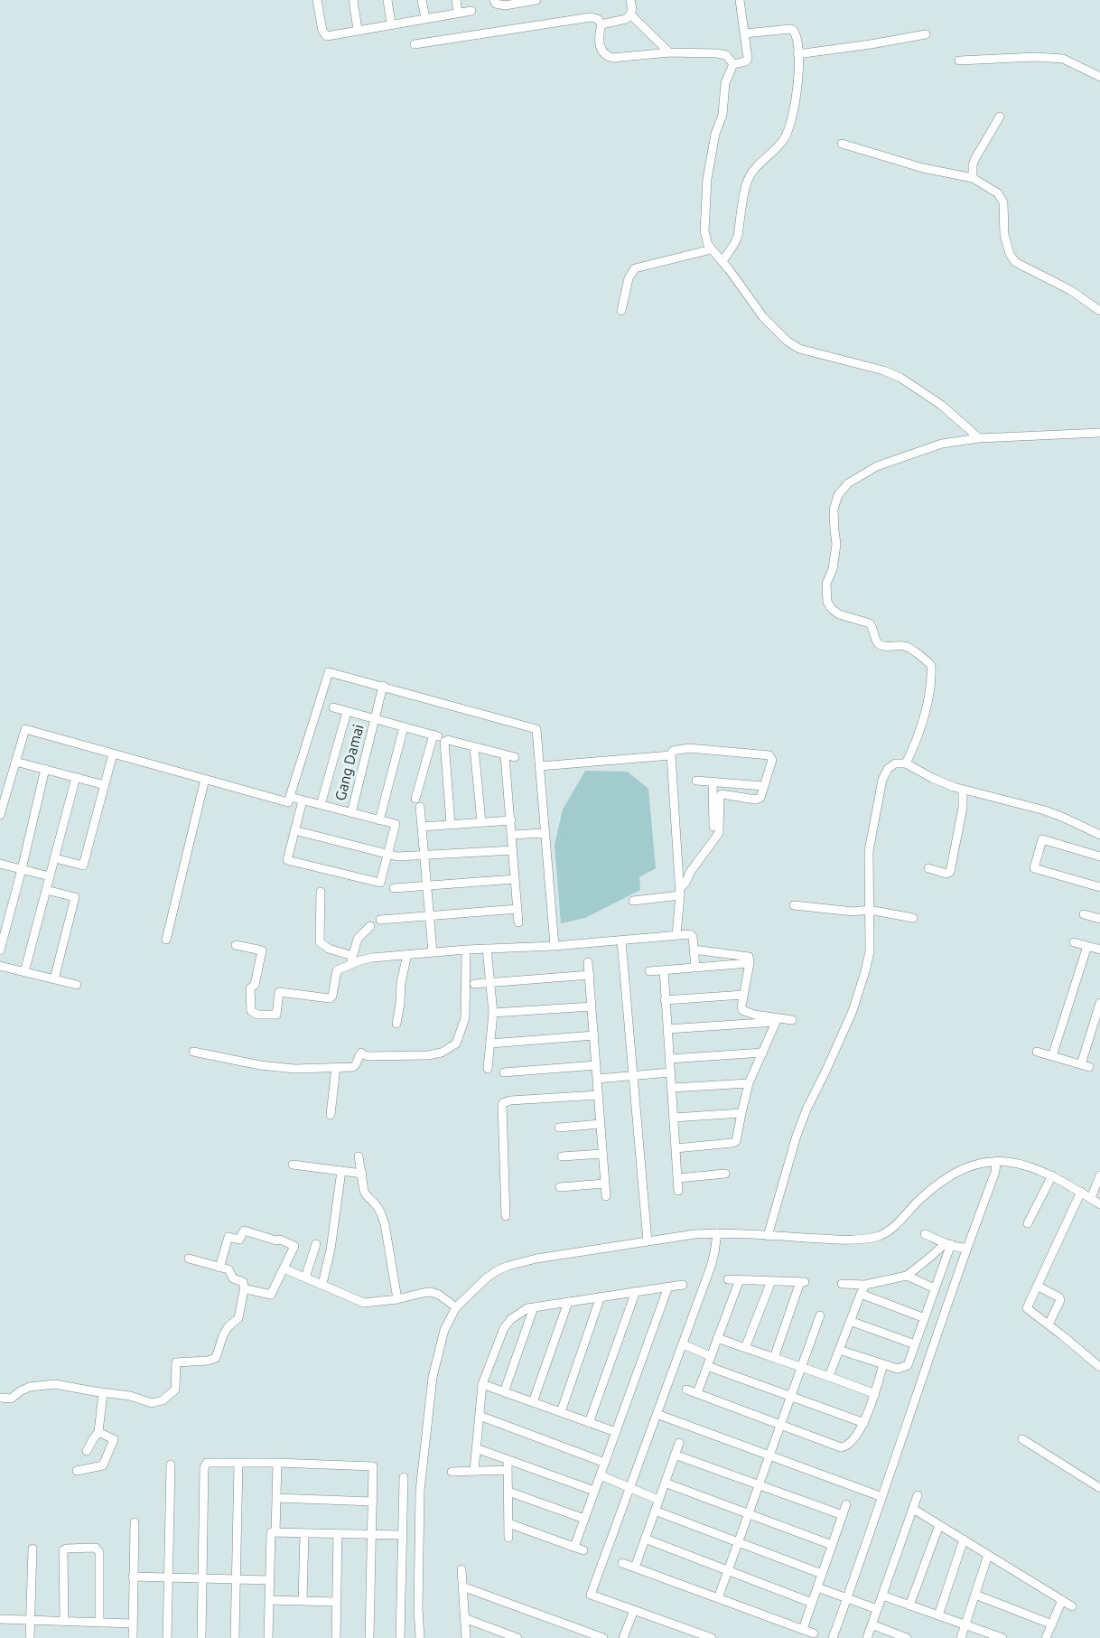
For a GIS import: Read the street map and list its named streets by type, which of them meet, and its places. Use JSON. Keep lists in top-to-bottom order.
{
  "streets": {
    "street": ["Gang Damai"]
  }
}
